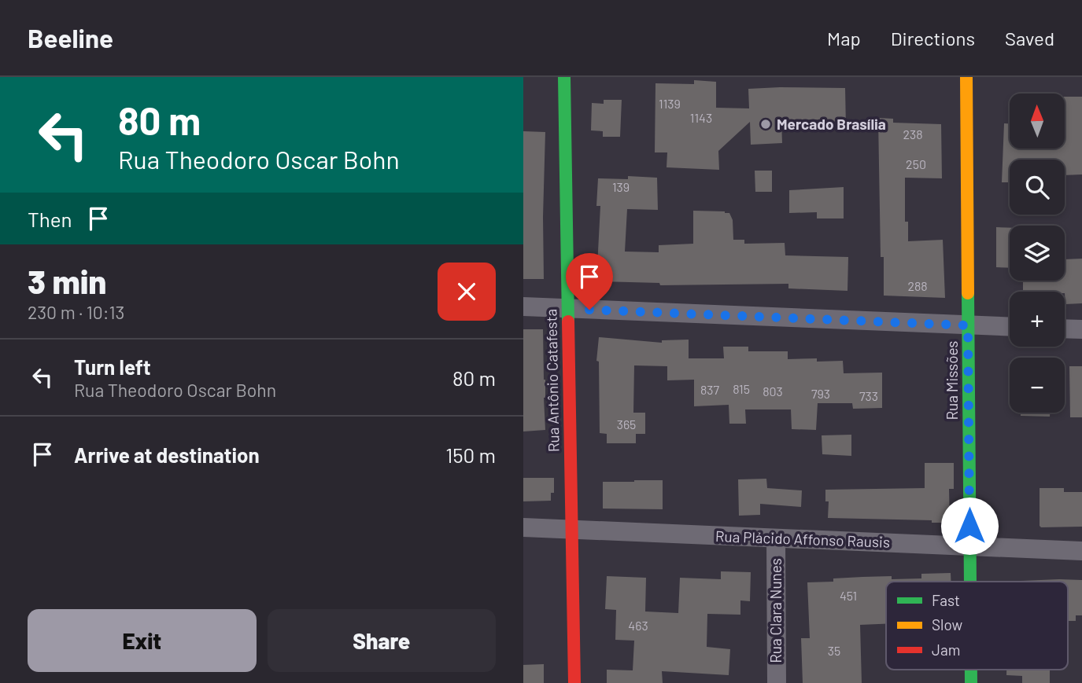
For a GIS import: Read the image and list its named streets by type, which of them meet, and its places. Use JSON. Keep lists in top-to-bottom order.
{
  "streets": {
    "street": [
      "Rua Antônio Catafesta",
      "Rua Missões",
      "Rua Plácido Affonso Rausis",
      "Rua Clara Nunes"
    ]
  },
  "crossings": [
    ["Rua Antônio Catafesta", "Rua Plácido Affonso Rausis"],
    ["Rua Missões", "Rua Plácido Affonso Rausis"],
    ["Rua Plácido Affonso Rausis", "Rua Clara Nunes"]
  ],
  "places": ["Mercado Brasília"],
  "house_numbers": [
    "1139",
    "1143",
    "238",
    "250",
    "139",
    "288",
    "815",
    "837",
    "803",
    "793",
    "733",
    "365",
    "451",
    "463",
    "35"
  ],
  "legend": ["Fast", "Slow", "Jam"],
  "north": "top",
  "page": {
    "header": "Beeline",
    "nav": ["Map", "Directions", "Saved"],
    "turn": ["80 m", "Rua Theodoro Oscar Bohn"],
    "map_buttons": ["+", "−"],
    "then": "Then",
    "heading": ["3 min", "230 m · 10:13"],
    "list": [
      {
        "name": "Turn left",
        "note": "Rua Theodoro Oscar Bohn",
        "value": "80 m"
      },
      {
        "name": "Arrive at destination",
        "value": "150 m"
      }
    ],
    "buttons": ["Exit", "Share"]
  }
}
